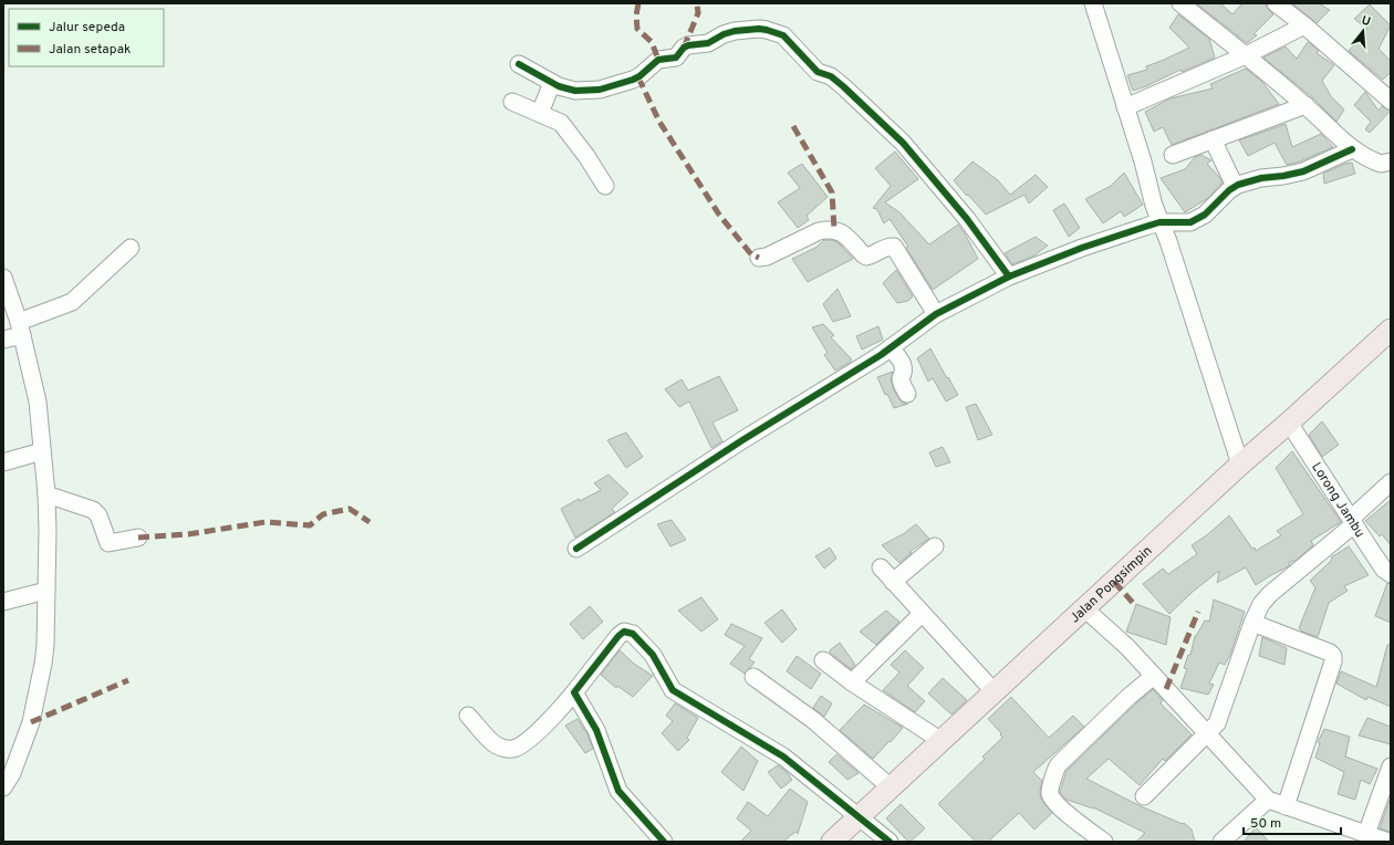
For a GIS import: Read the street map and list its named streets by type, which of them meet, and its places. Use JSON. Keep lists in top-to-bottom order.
{
  "streets": {
    "main road": ["Jalan Pongsimpin"],
    "street": ["Lorong Jambu"]
  },
  "crossings": [
    ["Lorong Jambu", "Jalan Pongsimpin"]
  ],
  "legend": ["Jalur sepeda", "Jalan setapak"],
  "scale_bar": "50 m",
  "north": "top"
}
